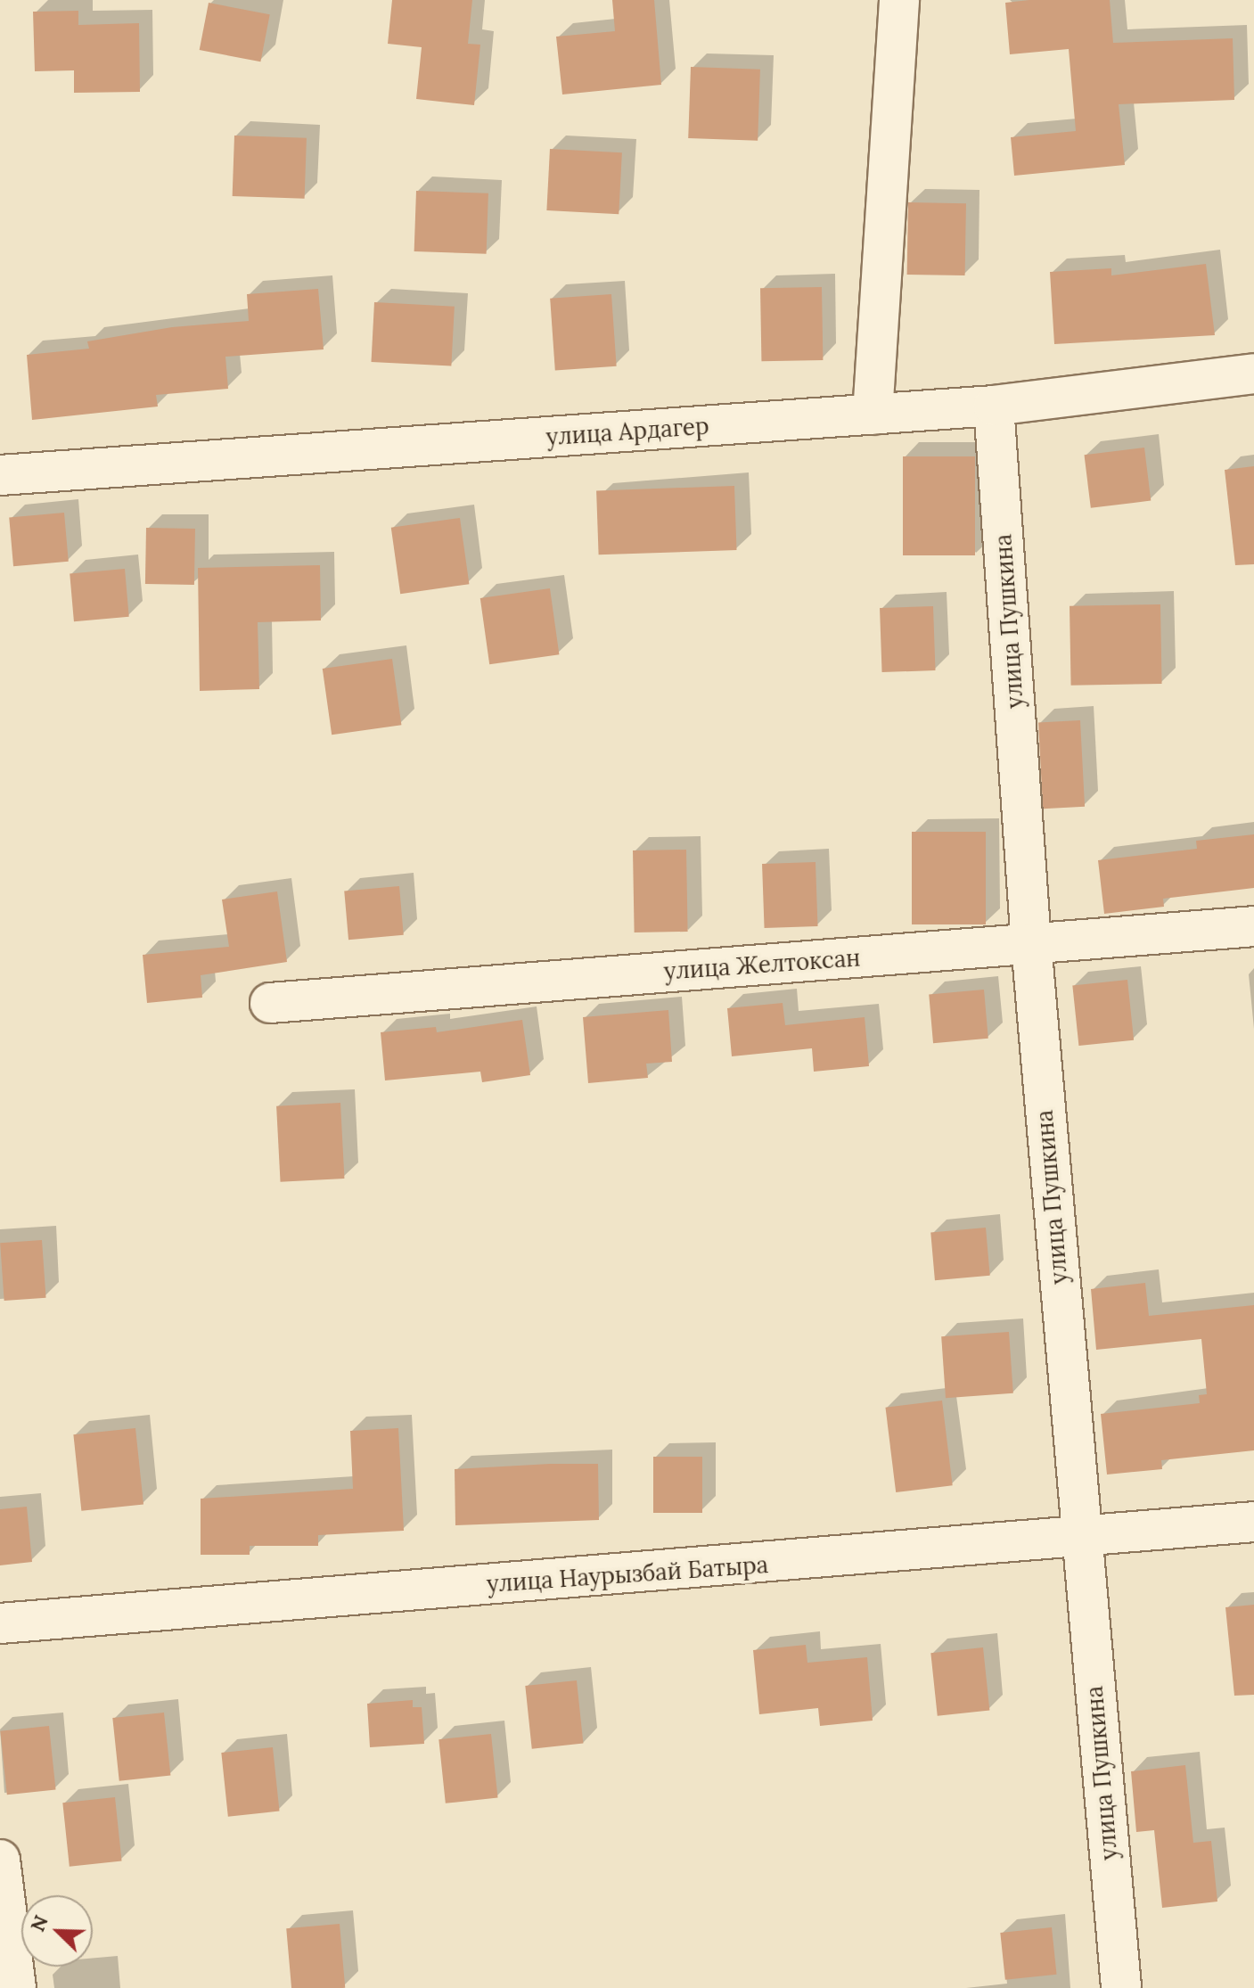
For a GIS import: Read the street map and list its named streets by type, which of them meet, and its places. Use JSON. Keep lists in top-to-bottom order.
{
  "streets": {
    "street": [
      "улица Ардагер",
      "улица Пушкина",
      "улица Желтоксан",
      "улица Наурызбай Батыра"
    ]
  },
  "crossings": [
    ["улица Ардагер", "улица Пушкина"],
    ["улица Пушкина", "улица Желтоксан"],
    ["улица Пушкина", "улица Наурызбай Батыра"]
  ],
  "north": "top left"
}
